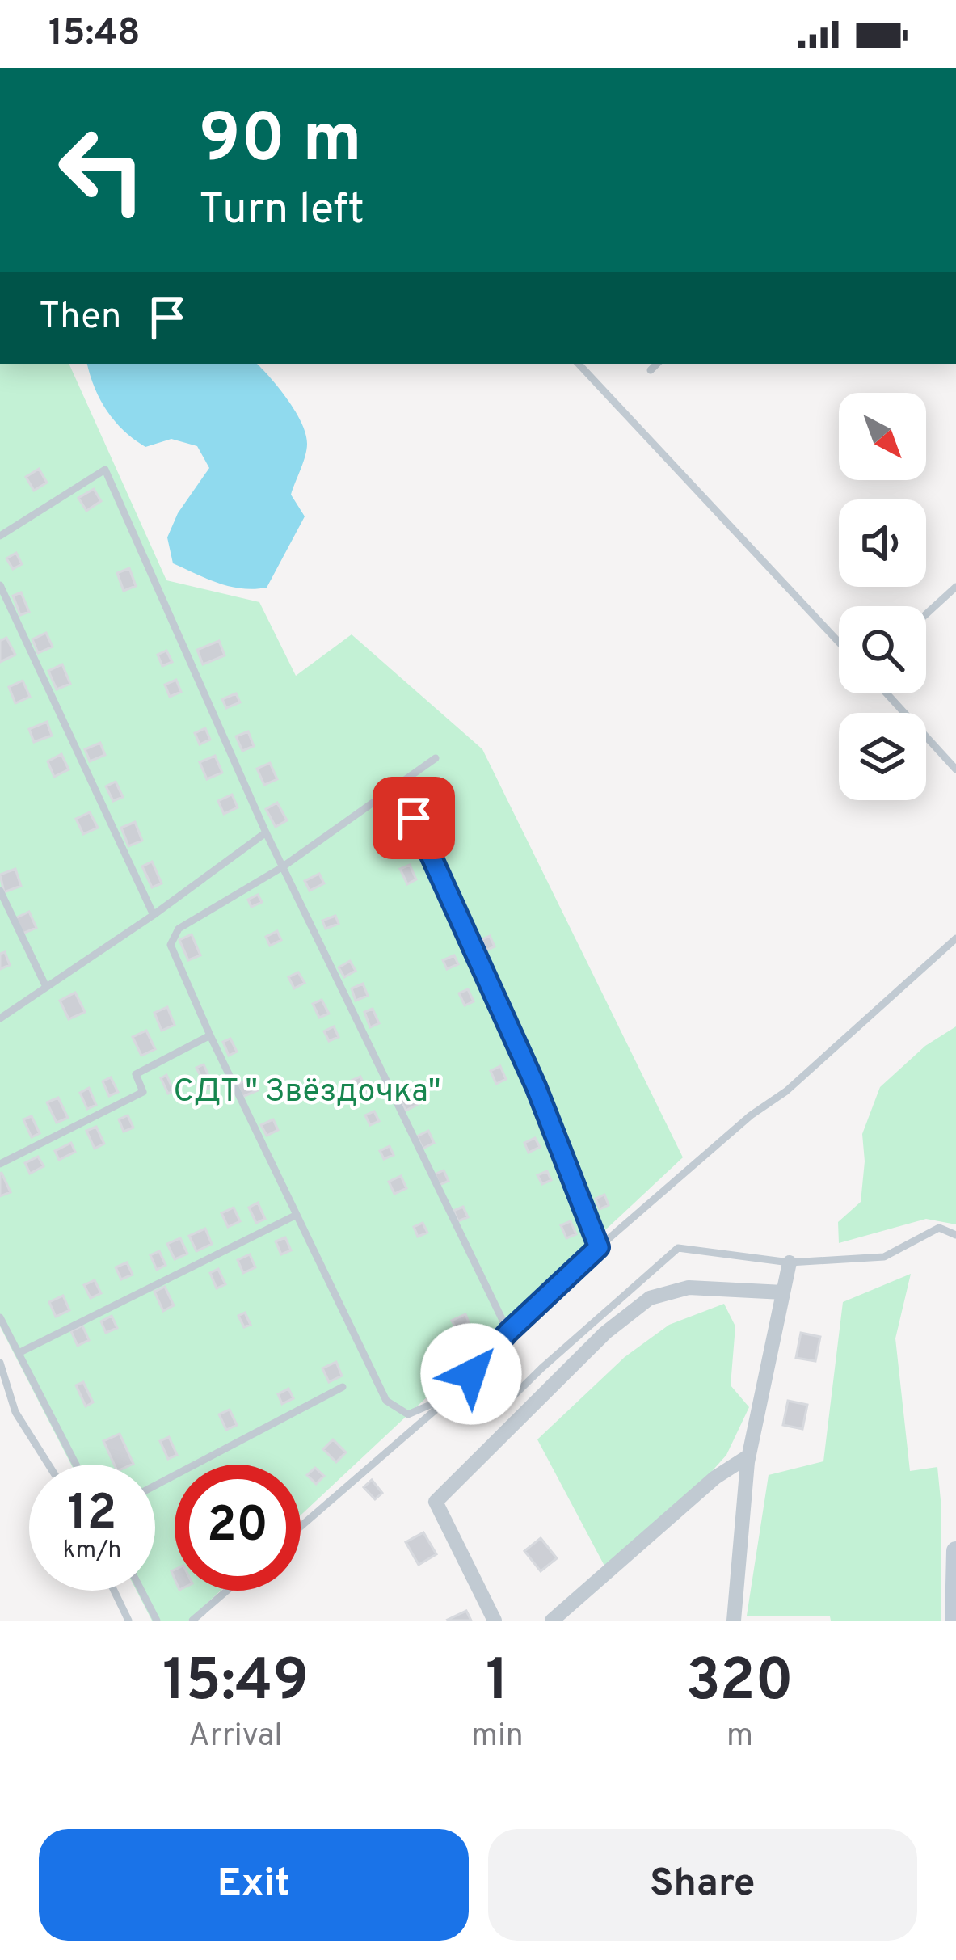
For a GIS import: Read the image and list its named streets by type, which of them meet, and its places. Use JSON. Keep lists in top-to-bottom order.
{
  "parks": ["СДТ \" Звёздочка\""],
  "north": "bottom right",
  "page": {
    "status": "15:48",
    "turn": ["90 m", "Turn left"],
    "then": "Then",
    "speed": "12 km/h",
    "limit": "20",
    "eta": [
      "15:49",
      "Arrival",
      "1",
      "min",
      "320",
      "m"
    ],
    "buttons": ["Exit", "Share"]
  }
}
